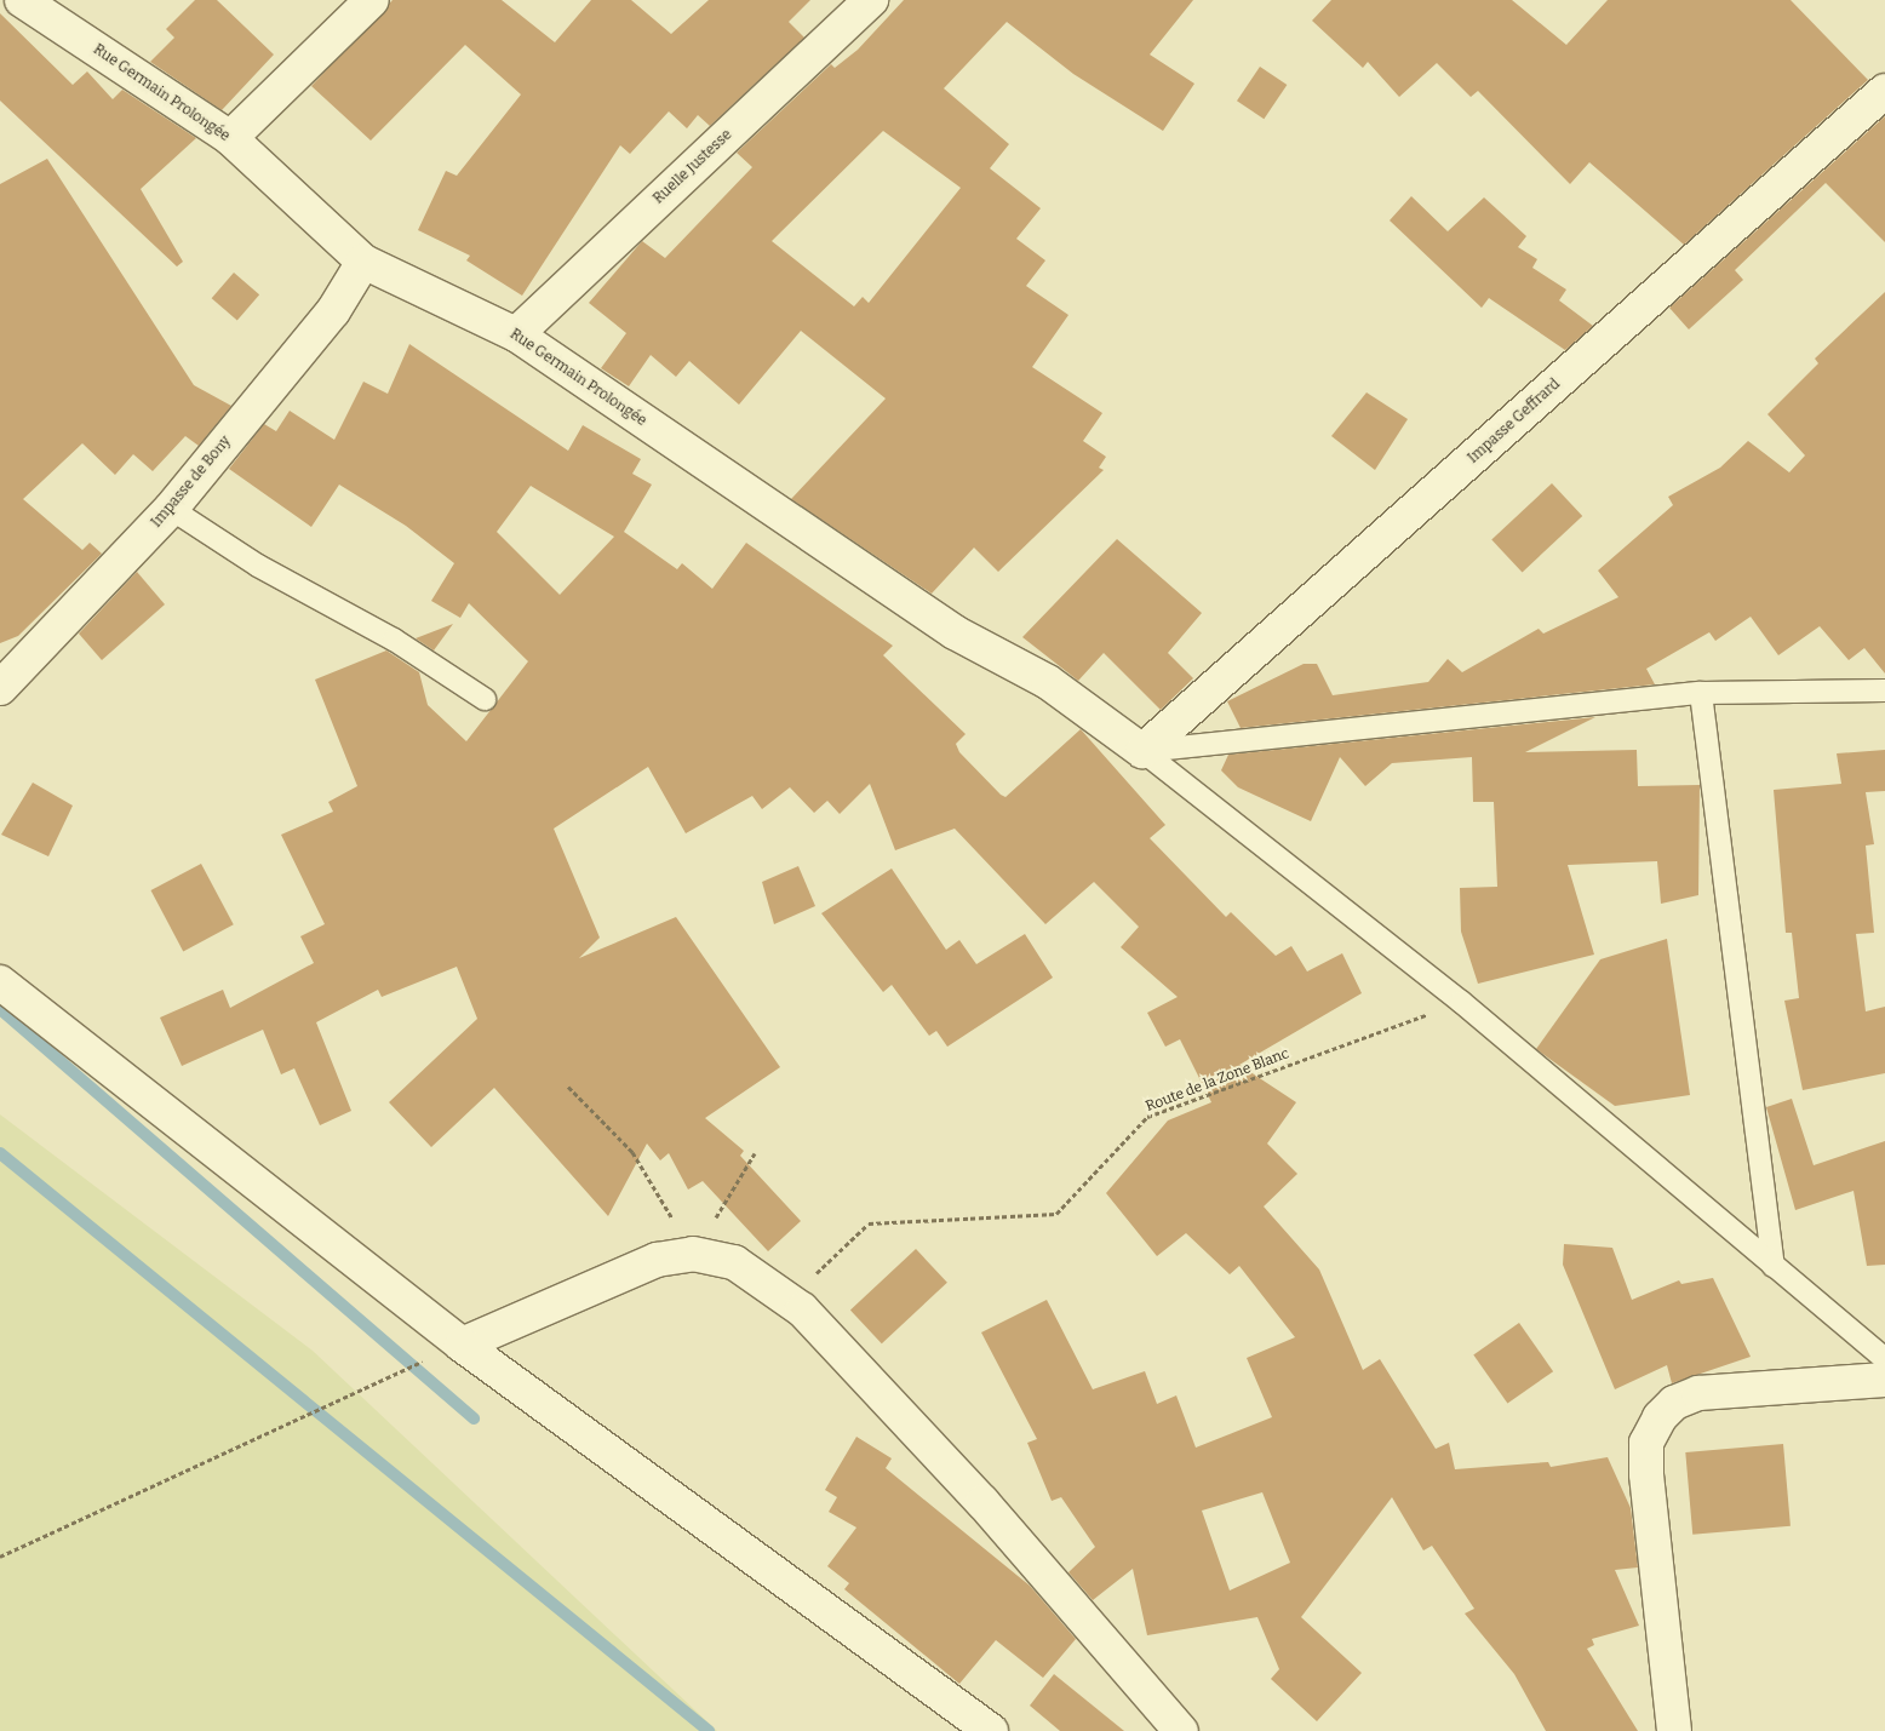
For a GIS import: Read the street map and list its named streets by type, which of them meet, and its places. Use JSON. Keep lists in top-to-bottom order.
{
  "streets": {
    "street": [
      "Rue Germain Prolongée",
      "Ruelle Justesse",
      "Impasse Geffrard",
      "Impasse de Bony"
    ],
    "path": ["Route de la Zone Blanc"]
  },
  "crossings": [
    ["Rue Germain Prolongée", "Ruelle Justesse"],
    ["Rue Germain Prolongée", "Impasse Geffrard"],
    ["Rue Germain Prolongée", "Impasse de Bony"]
  ]
}
